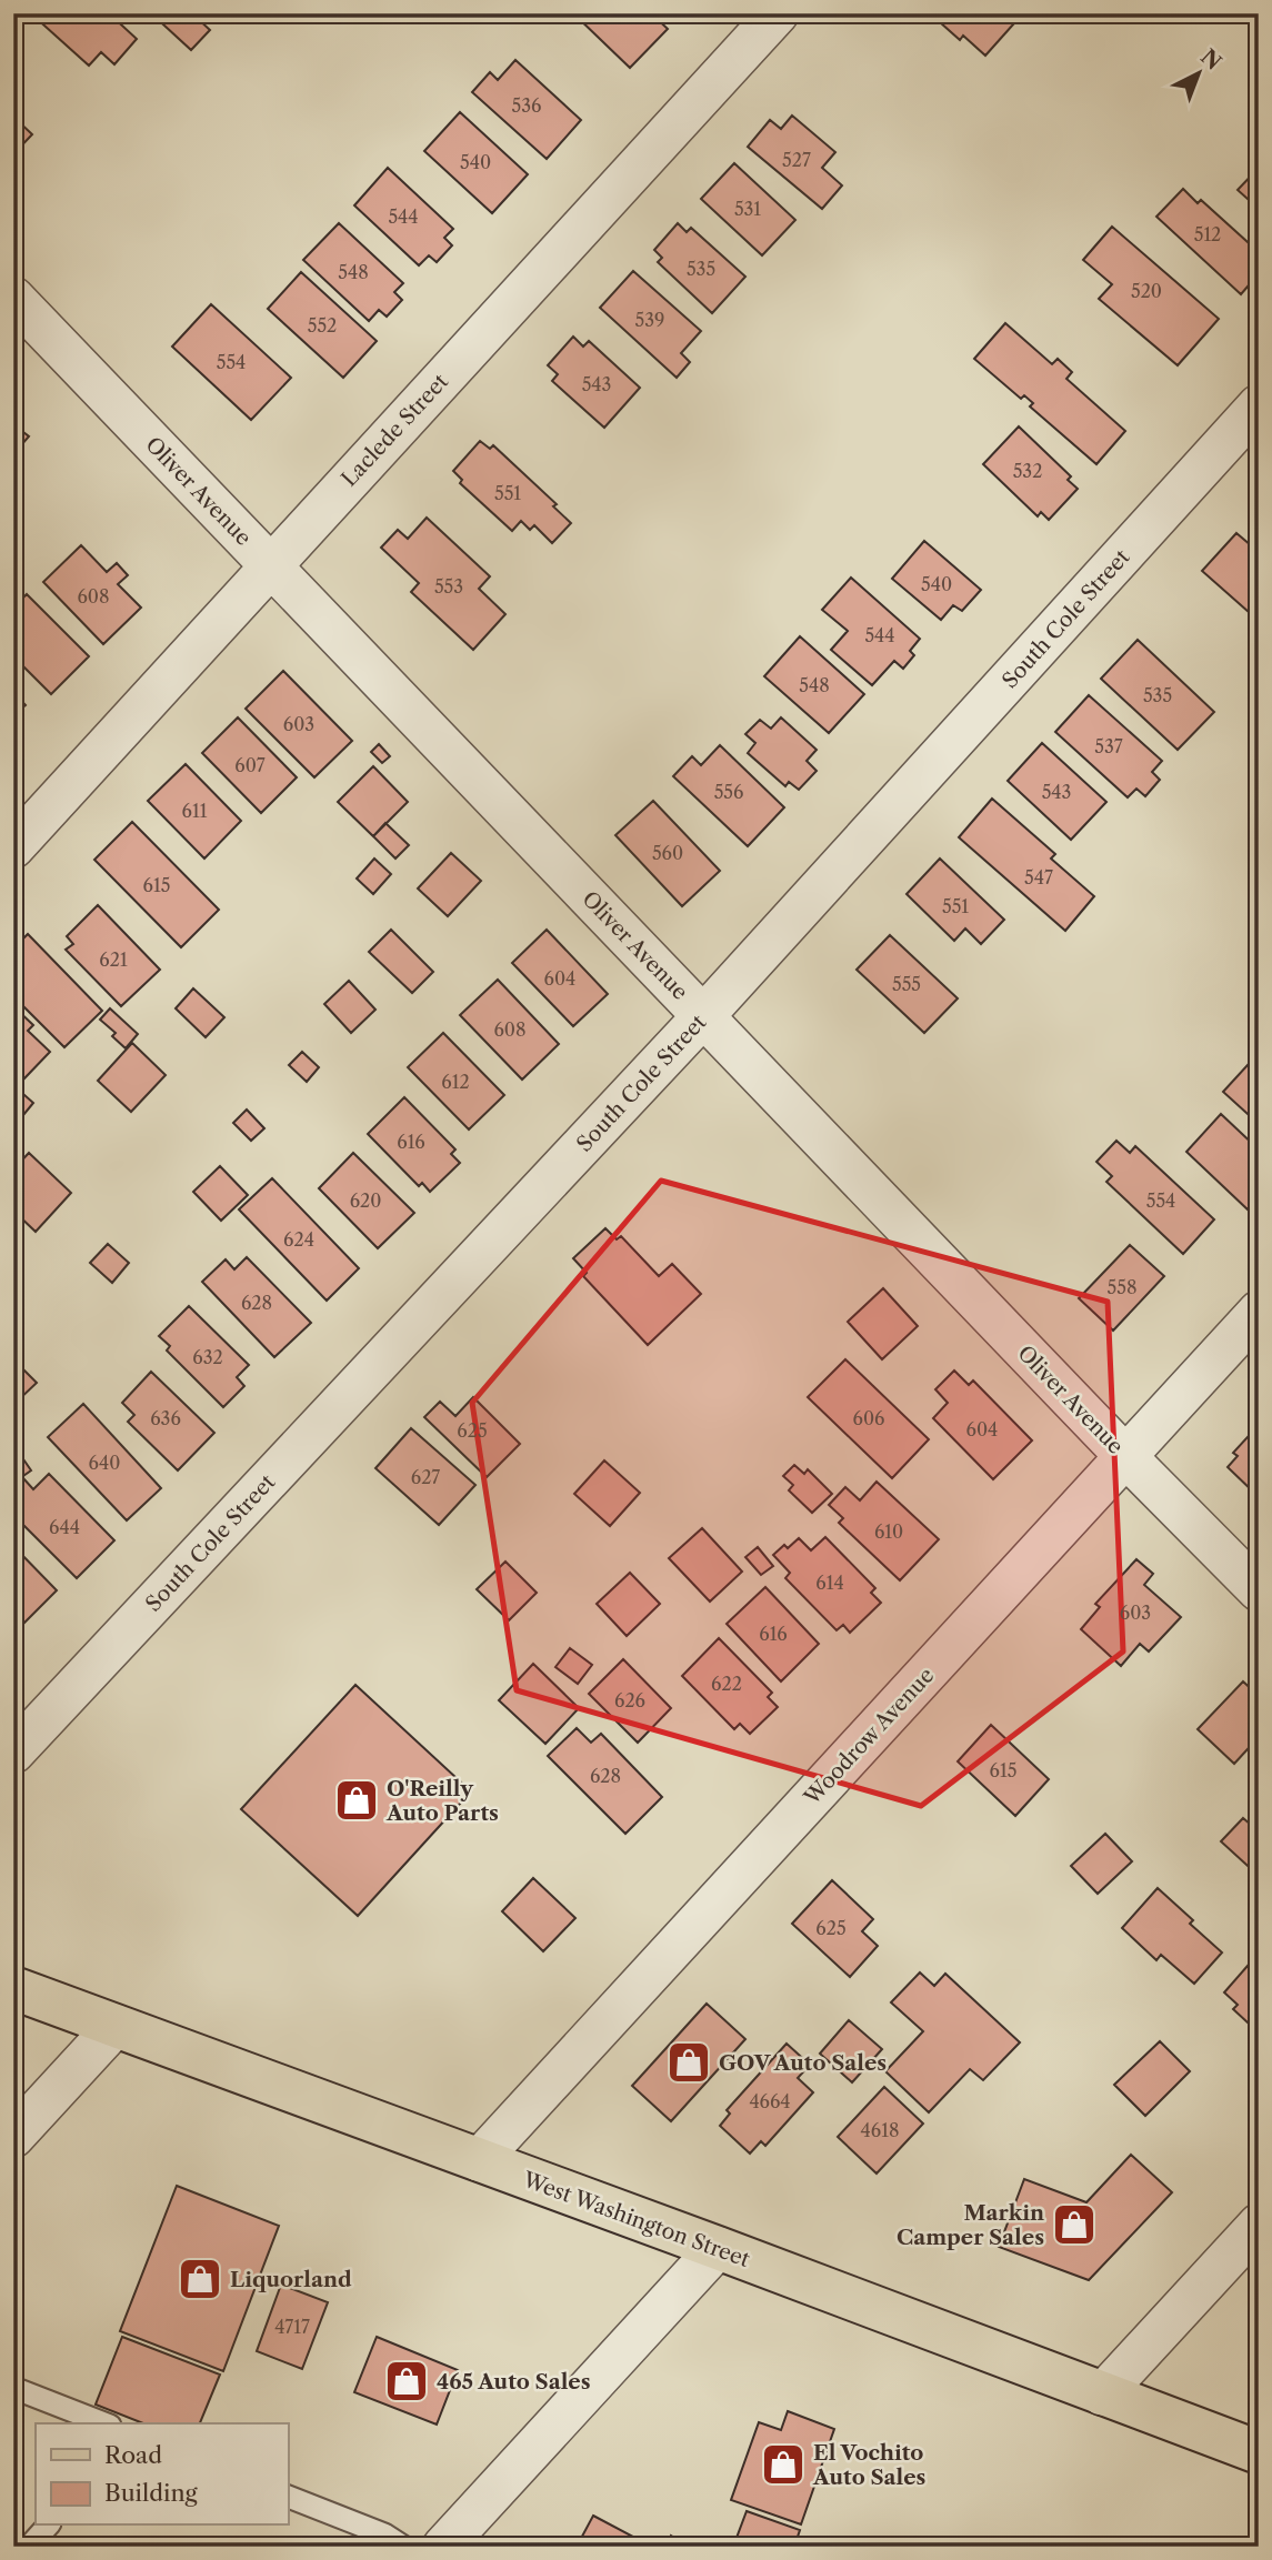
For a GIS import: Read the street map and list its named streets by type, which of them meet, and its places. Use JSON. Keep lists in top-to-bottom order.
{
  "streets": {
    "main road": ["West Washington Street"],
    "street": [
      "Laclede Street",
      "Oliver Avenue",
      "South Cole Street",
      "Woodrow Avenue"
    ]
  },
  "crossings": [
    ["Laclede Street", "Oliver Avenue"],
    ["Oliver Avenue", "South Cole Street"],
    ["Oliver Avenue", "Woodrow Avenue"],
    ["Woodrow Avenue", "West Washington Street"]
  ],
  "places": {
    "shop": [
      "O'Reilly Auto Parts",
      "GOV Auto Sales",
      "Markin Camper Sales",
      "Liquorland",
      "465 Auto Sales",
      "El Vochito Auto Sales"
    ]
  },
  "house_numbers": [
    "536",
    "527",
    "540",
    "531",
    "544",
    "512",
    "535",
    "548",
    "520",
    "539",
    "552",
    "554",
    "543",
    "532",
    "551",
    "540",
    "553",
    "608",
    "544",
    "548",
    "535",
    "603",
    "537",
    "607",
    "556",
    "543",
    "611",
    "560",
    "547",
    "615",
    "551",
    "621",
    "604",
    "555",
    "608",
    "612",
    "616",
    "620",
    "554",
    "624",
    "558",
    "628",
    "632",
    "636",
    "606",
    "604",
    "625",
    "640",
    "627",
    "644",
    "610",
    "614",
    "603",
    "616",
    "622",
    "626",
    "615",
    "628",
    "625",
    "4664",
    "4618",
    "4717"
  ],
  "legend": ["Road", "Building"],
  "north": "top right"
}
